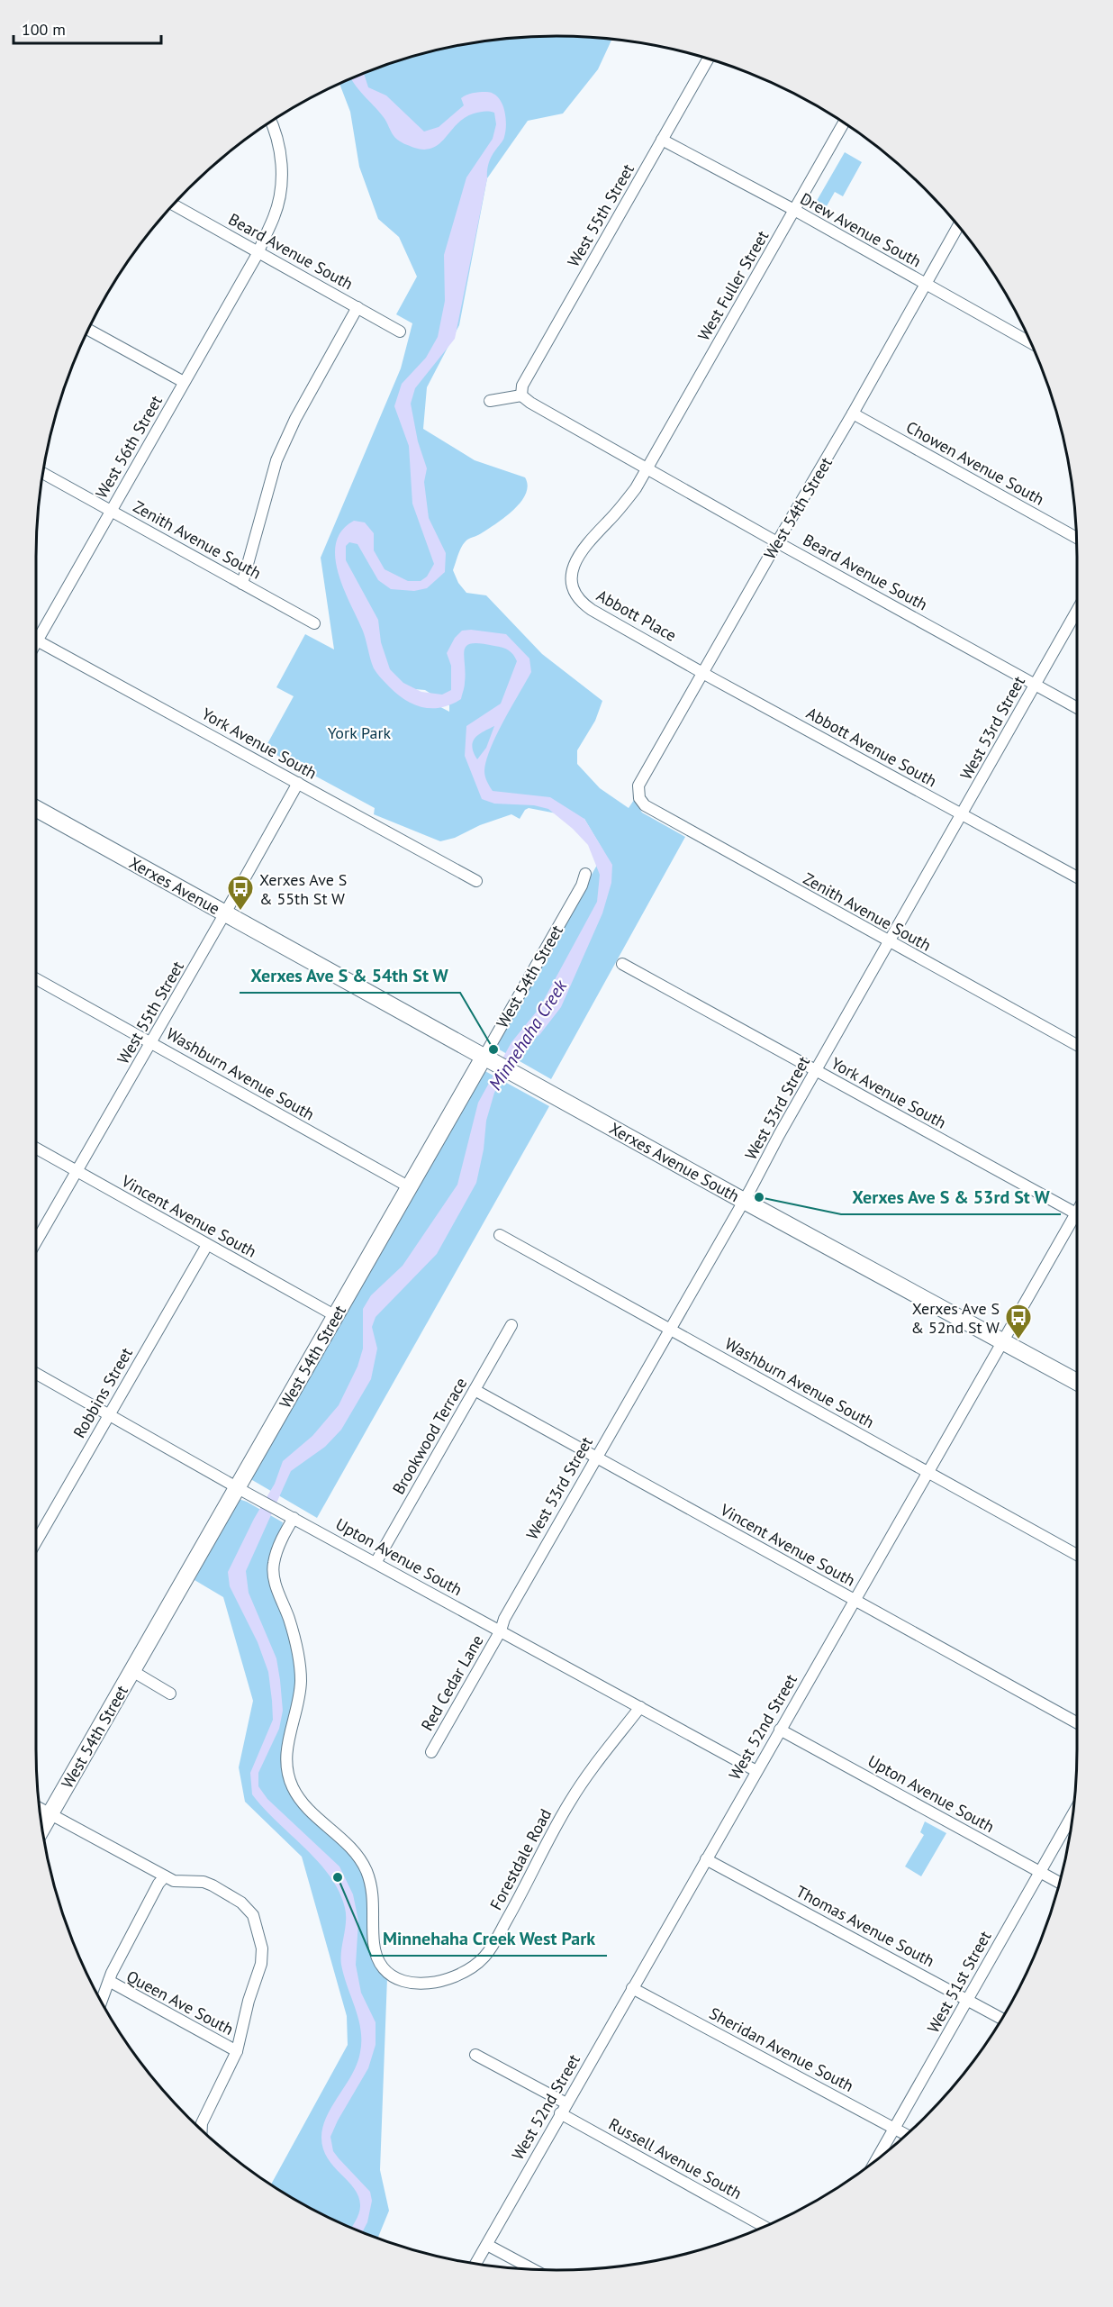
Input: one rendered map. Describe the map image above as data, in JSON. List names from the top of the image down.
{
  "streets": {
    "street": [
      "West 55th Street",
      "Drew Avenue South",
      "Beard Avenue South",
      "West Fuller Street",
      "West 56th Street",
      "Chowen Avenue South",
      "West 54th Street",
      "Zenith Avenue South",
      "Abbott Place",
      "West 53rd Street",
      "York Avenue South",
      "Abbott Avenue South",
      "Xerxes Avenue",
      "Washburn Avenue South",
      "Xerxes Avenue South",
      "Vincent Avenue South",
      "Robbins Street",
      "Brookwood Terrace",
      "Upton Avenue South",
      "Red Cedar Lane",
      "West 52nd Street",
      "Forestdale Road",
      "Thomas Avenue South",
      "West 51st Street",
      "Queen Ave South",
      "Sheridan Avenue South",
      "Russell Avenue South"
    ]
  },
  "crossings": [
    ["West 55th Street", "Drew Avenue South"],
    ["West 55th Street", "Beard Avenue South"],
    ["West 55th Street", "York Avenue South"],
    ["West 55th Street", "Xerxes Avenue"],
    ["West 55th Street", "Washburn Avenue South"],
    ["West 55th Street", "Vincent Avenue South"],
    ["Drew Avenue South", "West Fuller Street"],
    ["Drew Avenue South", "West 54th Street"],
    ["Beard Avenue South", "West Fuller Street"],
    ["Beard Avenue South", "West 56th Street"],
    ["Beard Avenue South", "West 54th Street"],
    ["Beard Avenue South", "Abbott Place"],
    ["Beard Avenue South", "West 53rd Street"],
    ["West Fuller Street", "Abbott Place"],
    ["West 56th Street", "Zenith Avenue South"],
    ["Chowen Avenue South", "West 54th Street"],
    ["West 54th Street", "Zenith Avenue South"],
    ["West 54th Street", "Abbott Place"],
    ["West 54th Street", "Abbott Avenue South"],
    ["West 54th Street", "Xerxes Avenue"],
    ["West 54th Street", "Washburn Avenue South"],
    ["West 54th Street", "Vincent Avenue South"],
    ["West 54th Street", "Upton Avenue South"],
    ["Zenith Avenue South", "West 53rd Street"],
    ["Abbott Place", "Abbott Avenue South"],
    ["West 53rd Street", "York Avenue South"],
    ["West 53rd Street", "Abbott Avenue South"],
    ["West 53rd Street", "Washburn Avenue South"],
    ["West 53rd Street", "Xerxes Avenue South"],
    ["West 53rd Street", "Vincent Avenue South"],
    ["West 53rd Street", "Upton Avenue South"],
    ["West 53rd Street", "Red Cedar Lane"],
    ["Xerxes Avenue", "Xerxes Avenue South"],
    ["Washburn Avenue South", "West 52nd Street"],
    ["Xerxes Avenue South", "West 52nd Street"],
    ["Vincent Avenue South", "Robbins Street"],
    ["Vincent Avenue South", "Brookwood Terrace"],
    ["Vincent Avenue South", "West 52nd Street"],
    ["Robbins Street", "Upton Avenue South"],
    ["Brookwood Terrace", "Upton Avenue South"],
    ["Upton Avenue South", "Red Cedar Lane"],
    ["Upton Avenue South", "West 52nd Street"],
    ["Upton Avenue South", "Forestdale Road"],
    ["Upton Avenue South", "West 51st Street"],
    ["West 52nd Street", "Thomas Avenue South"],
    ["West 52nd Street", "Sheridan Avenue South"],
    ["West 52nd Street", "Russell Avenue South"],
    ["Thomas Avenue South", "West 51st Street"],
    ["West 51st Street", "Sheridan Avenue South"]
  ],
  "water": ["Minnehaha Creek"],
  "parks": ["York Park"],
  "places": {
    "bus stop": ["Xerxes Ave S & 55th St W", "Xerxes Ave S & 52nd St W"],
    "other": ["Xerxes Ave S & 54th St W", "Xerxes Ave S & 53rd St W", "Minnehaha Creek West Park"]
  },
  "scale_bar": "100 m"
}
